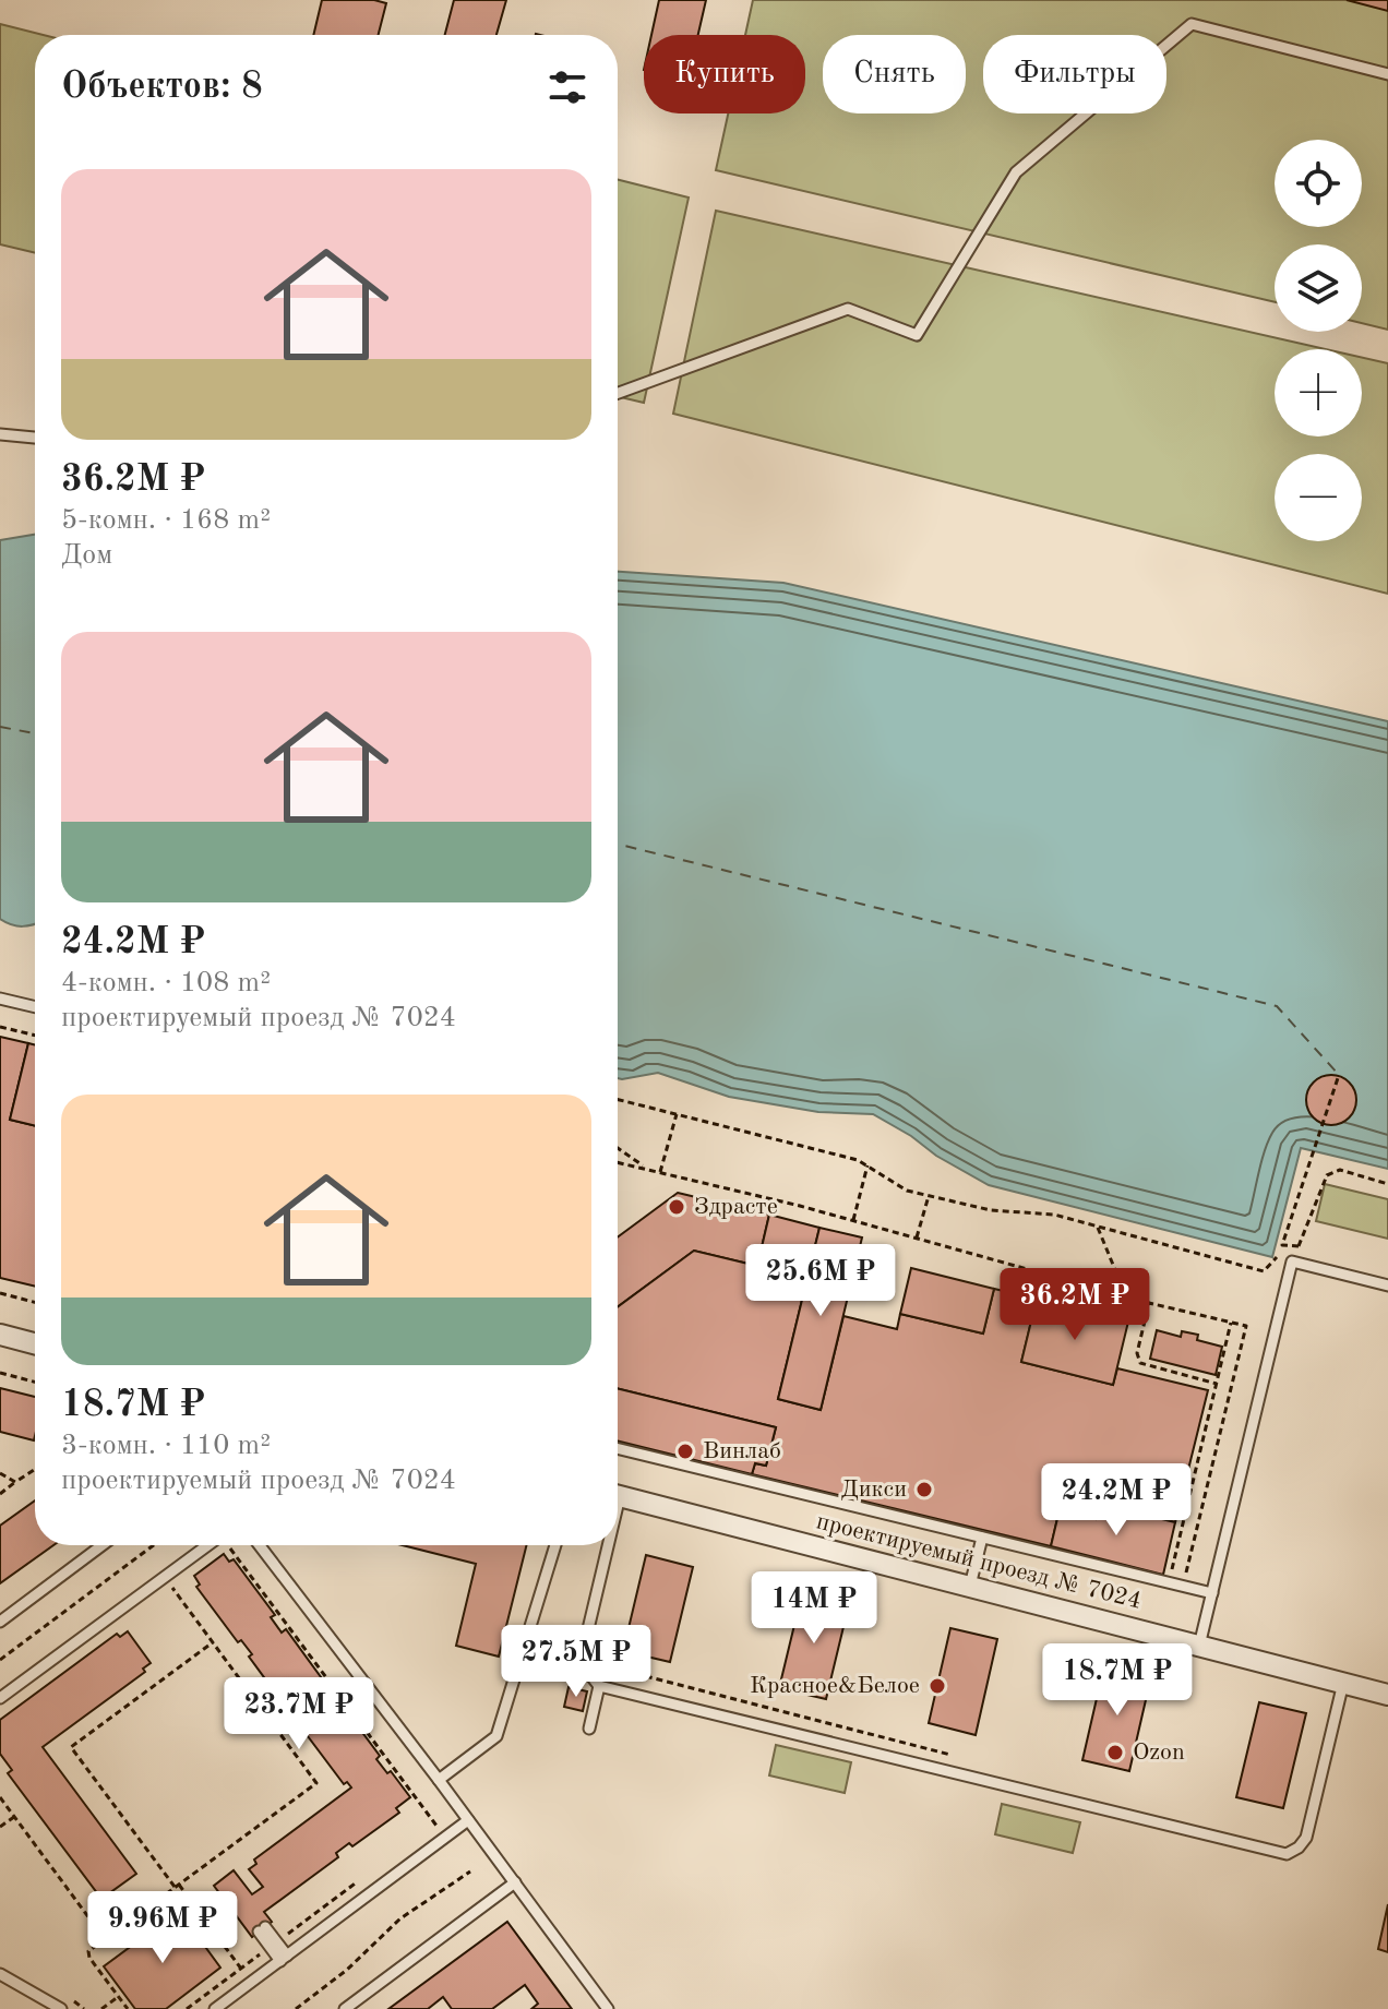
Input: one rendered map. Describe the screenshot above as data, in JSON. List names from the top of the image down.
{
  "streets": {
    "street": ["проектируемый проезд № 7024"]
  },
  "places": [
    "Здрасте",
    "Винлаб",
    "Дикси",
    "Красное&Белое",
    "Ozon"
  ],
  "page": {
    "chip": ["Купить", "Снять", "Фильтры"],
    "heading": "Объектов: 8",
    "map_buttons": ["+", "−"],
    "list": [
      {
        "name": "36.2M ₽",
        "note": "5-комн. · 168 m² · Дом"
      },
      {
        "name": "24.2M ₽",
        "note": "4-комн. · 108 m² · проектируемый проезд № 7024"
      },
      {
        "name": "18.7M ₽",
        "note": "3-комн. · 110 m² · проектируемый проезд № 7024"
      }
    ],
    "price": [
      "25.6M ₽",
      "36.2M ₽",
      "24.2M ₽",
      "14M ₽",
      "27.5M ₽",
      "18.7M ₽",
      "23.7M ₽",
      "9.96M ₽"
    ]
  }
}
